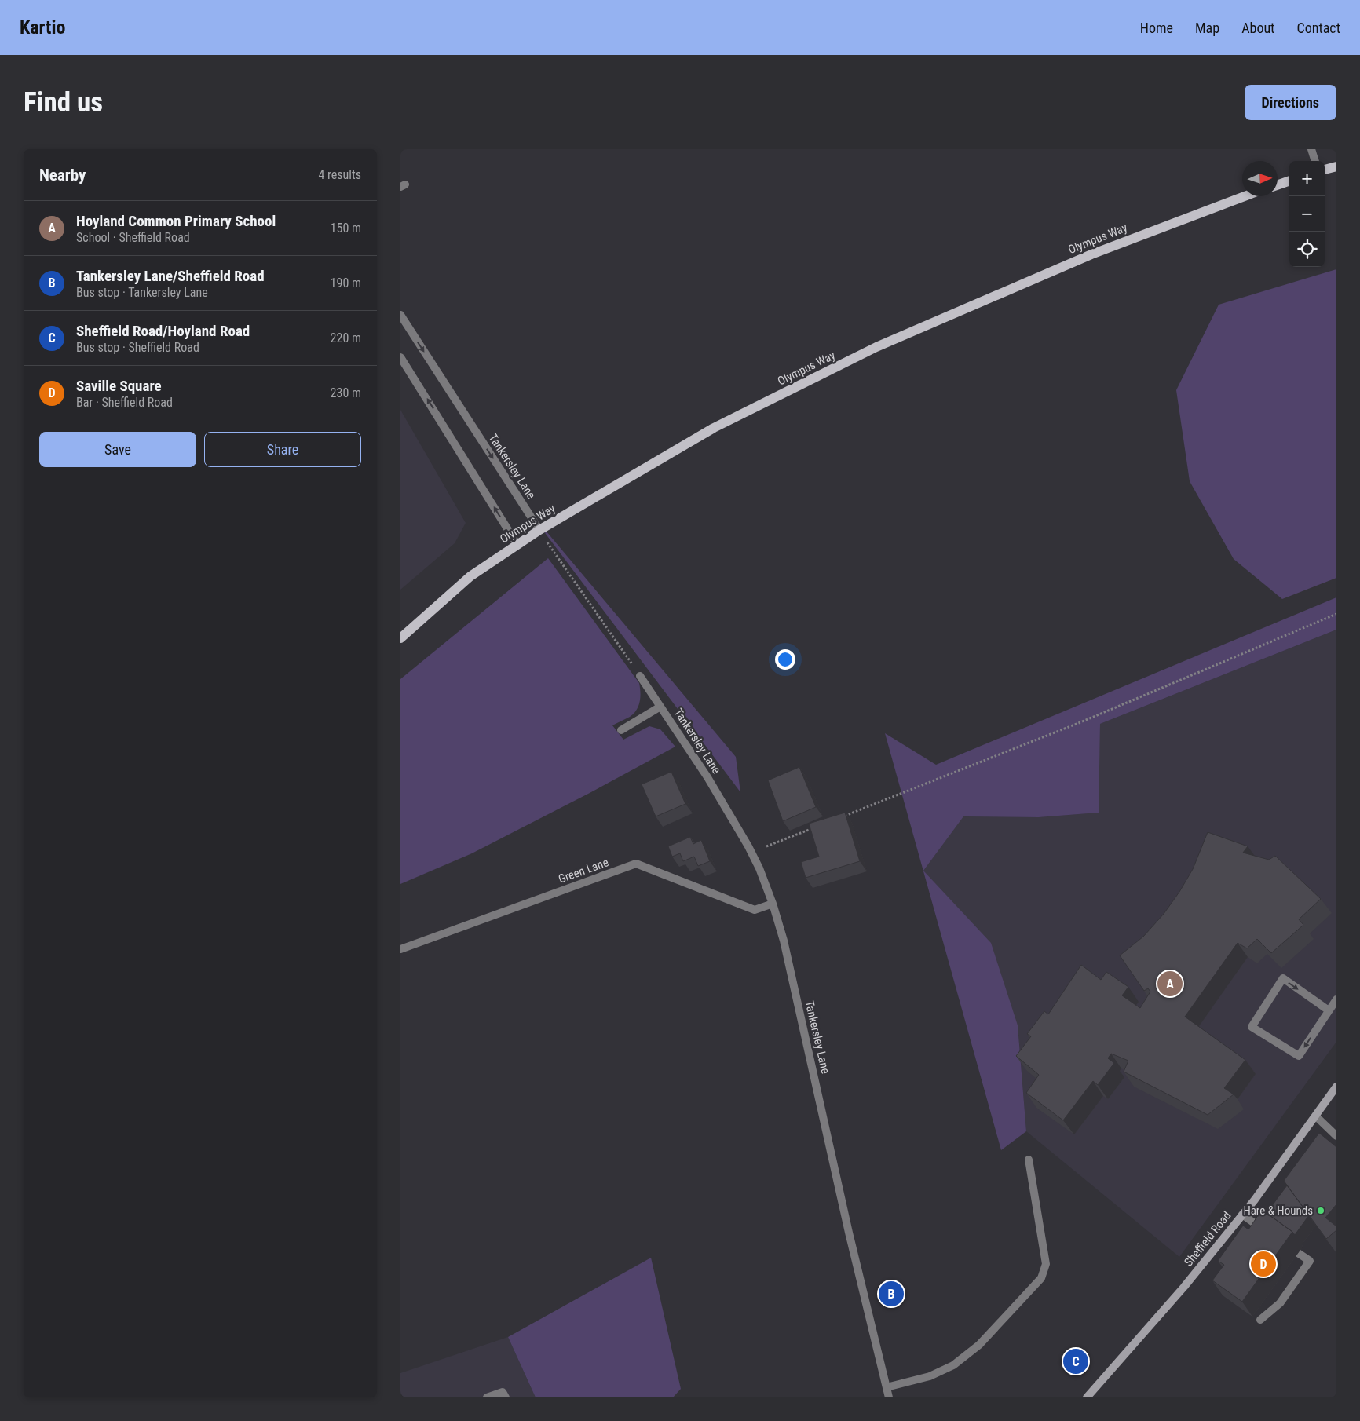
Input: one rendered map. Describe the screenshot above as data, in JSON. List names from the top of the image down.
{
  "streets": {
    "main road": ["Olympus Way", "Sheffield Road"],
    "street": ["Tankersley Lane", "Green Lane"]
  },
  "crossings": [
    ["Olympus Way", "Tankersley Lane"],
    ["Tankersley Lane", "Green Lane"]
  ],
  "places": ["Hare & Hounds"],
  "north": "right",
  "page": {
    "header": "Kartio",
    "nav": [
      "Home",
      "Map",
      "About",
      "Contact"
    ],
    "buttons": [
      "Directions",
      ["Save", "Share"]
    ],
    "title": "Find us",
    "heading": ["Nearby", "4 results"],
    "map_buttons": ["+", "−"],
    "list": [
      {
        "mark": "A",
        "name": "Hoyland Common Primary School",
        "note": "School · Sheffield Road",
        "value": "150 m"
      },
      {
        "mark": "B",
        "name": "Tankersley Lane/Sheffield Road",
        "note": "Bus stop · Tankersley Lane",
        "value": "190 m"
      },
      {
        "mark": "C",
        "name": "Sheffield Road/Hoyland Road",
        "note": "Bus stop · Sheffield Road",
        "value": "220 m"
      },
      {
        "mark": "D",
        "name": "Saville Square",
        "note": "Bar · Sheffield Road",
        "value": "230 m"
      }
    ],
    "pins": [
      "A",
      "D",
      "B",
      "C"
    ]
  }
}
